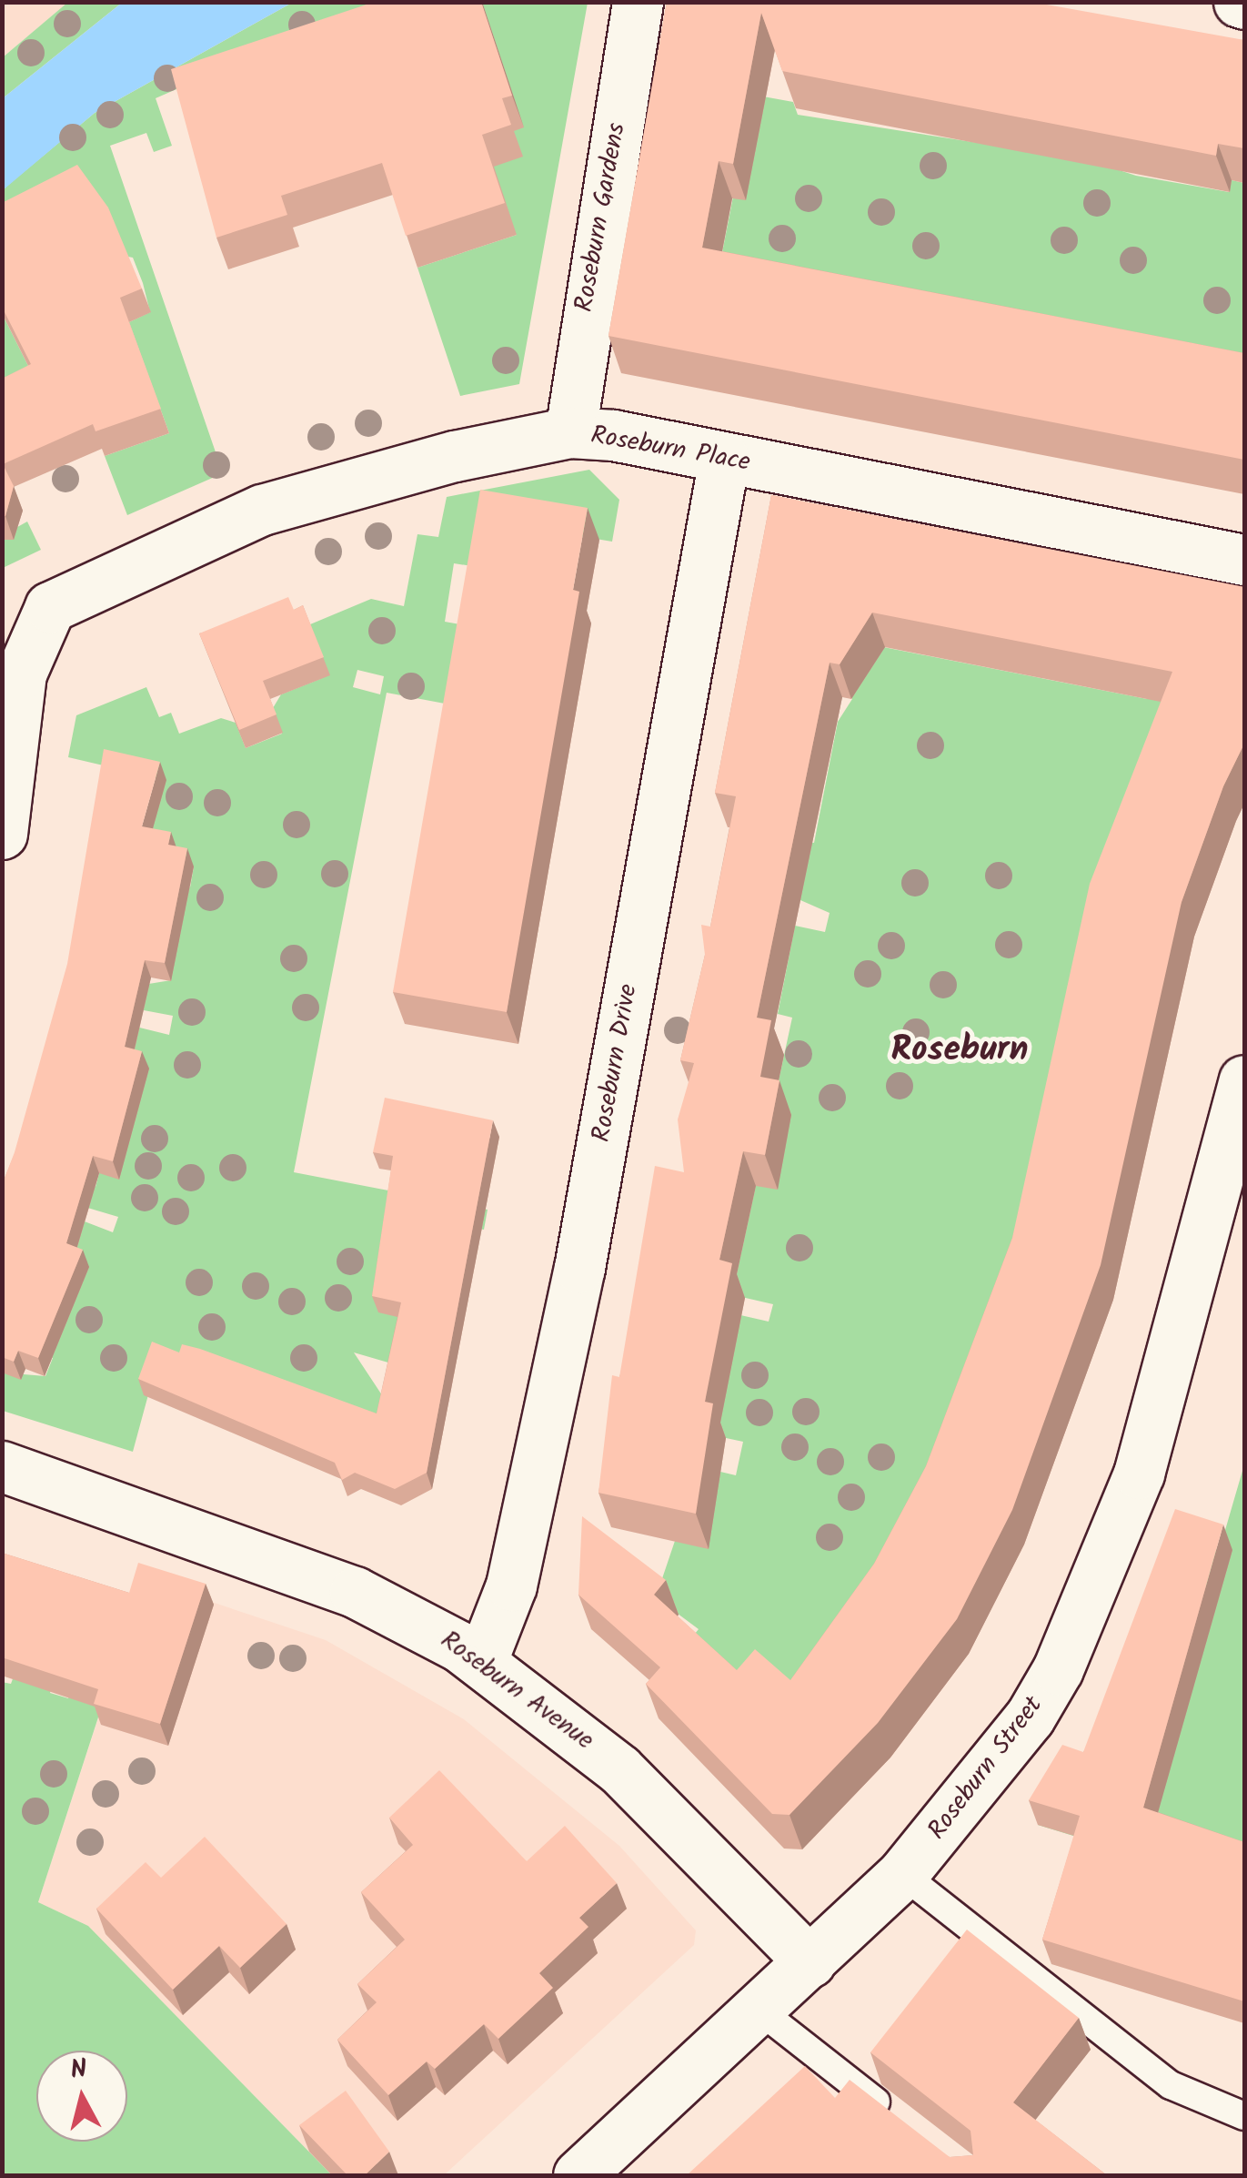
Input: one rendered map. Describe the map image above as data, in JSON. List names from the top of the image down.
{
  "streets": {
    "street": [
      "Roseburn Gardens",
      "Roseburn Place",
      "Roseburn Drive",
      "Roseburn Avenue",
      "Roseburn Street"
    ]
  },
  "crossings": [
    ["Roseburn Gardens", "Roseburn Place"],
    ["Roseburn Place", "Roseburn Drive"],
    ["Roseburn Drive", "Roseburn Avenue"],
    ["Roseburn Avenue", "Roseburn Street"]
  ],
  "districts": ["Roseburn"],
  "north": "top"
}
